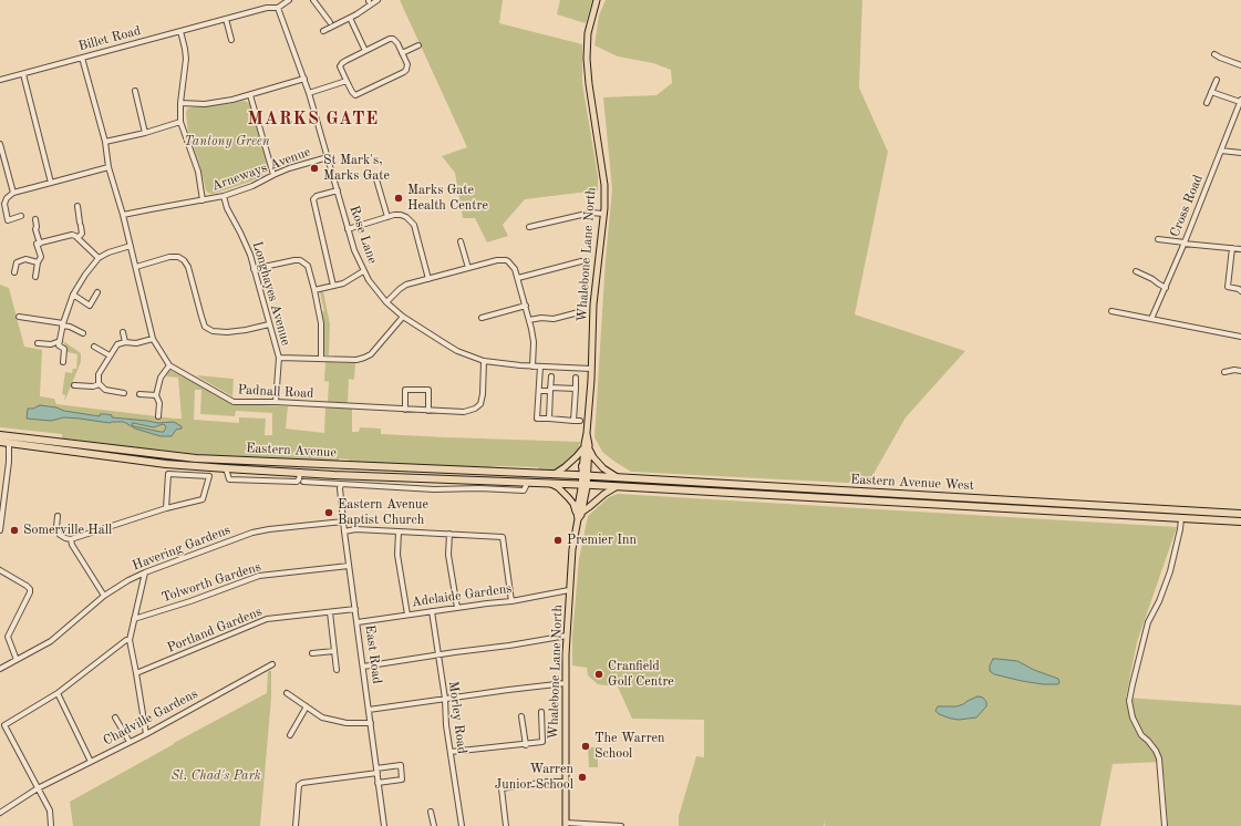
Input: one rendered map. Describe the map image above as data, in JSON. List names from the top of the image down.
{
  "streets": {
    "highway": ["Eastern Avenue", "Eastern Avenue West"],
    "main road": ["Whalebone Lane North"],
    "street": [
      "Billet Road",
      "Arneways Avenue",
      "Cross Road",
      "Rose Lane",
      "Longhayes Avenue",
      "Padnall Road",
      "Havering Gardens",
      "Tolworth Gardens",
      "Adelaide Gardens",
      "Portland Gardens",
      "East Road",
      "Chadville Gardens",
      "Morley Road"
    ]
  },
  "crossings": [
    ["Billet Road", "Rose Lane"],
    ["Billet Road", "Padnall Road"],
    ["Arneways Avenue", "Rose Lane"],
    ["Arneways Avenue", "Longhayes Avenue"],
    ["Arneways Avenue", "Padnall Road"],
    ["Rose Lane", "Whalebone Lane North"],
    ["Rose Lane", "Padnall Road"],
    ["Whalebone Lane North", "Eastern Avenue"],
    ["Whalebone Lane North", "Eastern Avenue West"],
    ["Whalebone Lane North", "Adelaide Gardens"],
    ["Longhayes Avenue", "Padnall Road"],
    ["Eastern Avenue", "Eastern Avenue West"],
    ["Havering Gardens", "East Road"],
    ["Tolworth Gardens", "East Road"],
    ["Adelaide Gardens", "East Road"],
    ["Adelaide Gardens", "Morley Road"],
    ["Portland Gardens", "East Road"]
  ],
  "districts": ["MARKS GATE"],
  "parks": ["Tantony Green", "St. Chad's Park"],
  "places": [
    "St Mark's, Marks Gate",
    "Marks Gate Health Centre",
    "Eastern Avenue Baptist Church",
    "Somerville Hall",
    "Premier Inn",
    "Cranfield Golf Centre",
    "The Warren School",
    "Warren Junior School"
  ]
}
